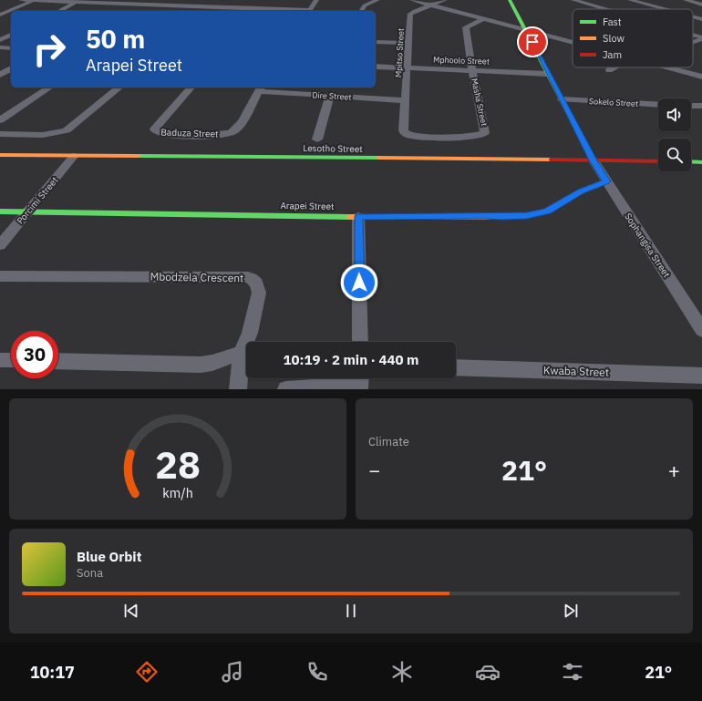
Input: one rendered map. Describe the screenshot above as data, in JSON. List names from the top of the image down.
{
  "streets": {
    "street": [
      "Mpitso Street",
      "Mphoolo Street",
      "Dire Street",
      "Masha Street",
      "Sokelo Street",
      "Baduza Street",
      "Lesotho Street",
      "Porcimi Street",
      "Arapei Street",
      "Sophangisa Street",
      "Mbodzela Crescent",
      "Kwaba Street"
    ]
  },
  "crossings": [
    ["Mpitso Street", "Mphoolo Street"],
    ["Mpitso Street", "Dire Street"],
    ["Mpitso Street", "Masha Street"],
    ["Mphoolo Street", "Masha Street"],
    ["Dire Street", "Baduza Street"],
    ["Lesotho Street", "Porcimi Street"],
    ["Lesotho Street", "Sophangisa Street"],
    ["Porcimi Street", "Arapei Street"],
    ["Arapei Street", "Sophangisa Street"]
  ],
  "legend": ["Fast", "Slow", "Jam"],
  "page": {
    "turn": ["50 m", "Arapei Street"],
    "limit": "30",
    "trip": "10:19 · 2 min · 440 m",
    "tile": "Climate",
    "heat": ["−", "21°", "+"],
    "song": ["Blue Orbit", "Sona"],
    "tabs": ["10:17", "21°"],
    "gauge": ["28", "km/h"]
  }
}
